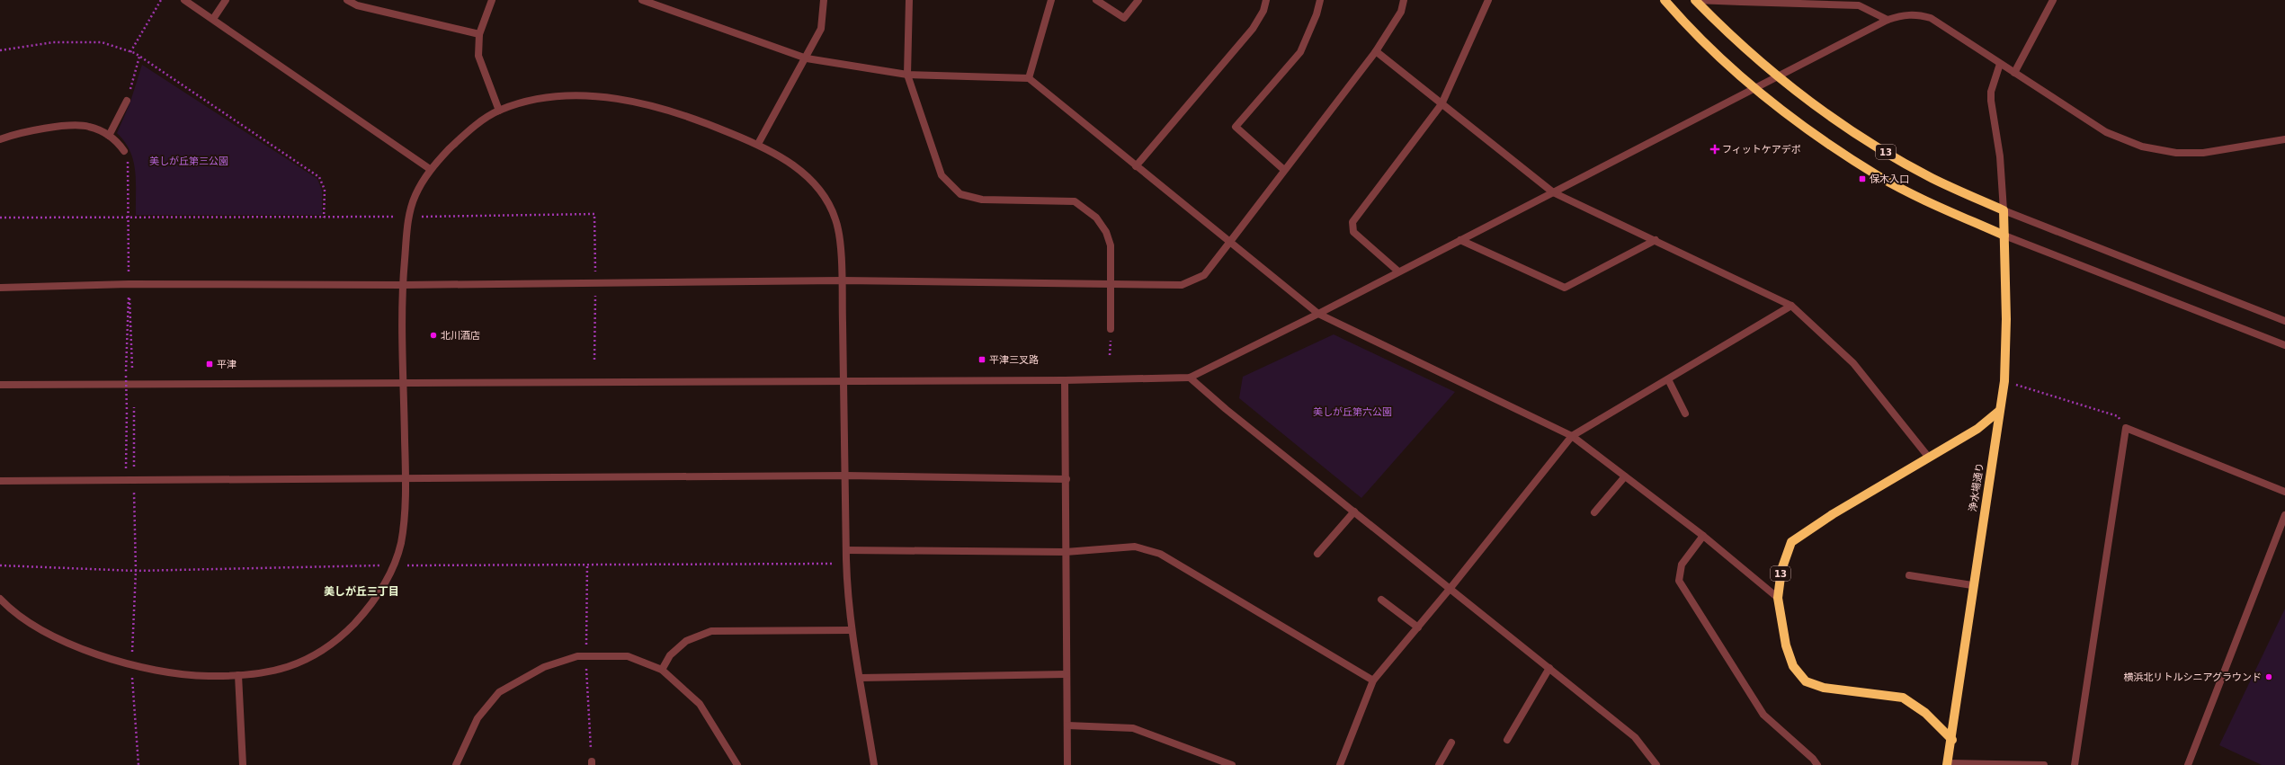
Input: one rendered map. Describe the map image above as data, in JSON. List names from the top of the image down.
{
  "streets": {
    "main road": ["13", "浄水場通り"]
  },
  "crossings": [
    ["13", "浄水場通り"]
  ],
  "districts": ["美しが丘三丁目"],
  "parks": ["美しが丘第三公園", "美しが丘第六公園"],
  "places": {
    "health": ["フィットケアデポ"],
    "transit": ["保木入口", "平津三叉路", "平津"],
    "other": ["北川酒店", "横浜北リトルシニアグラウンド"]
  }
}
